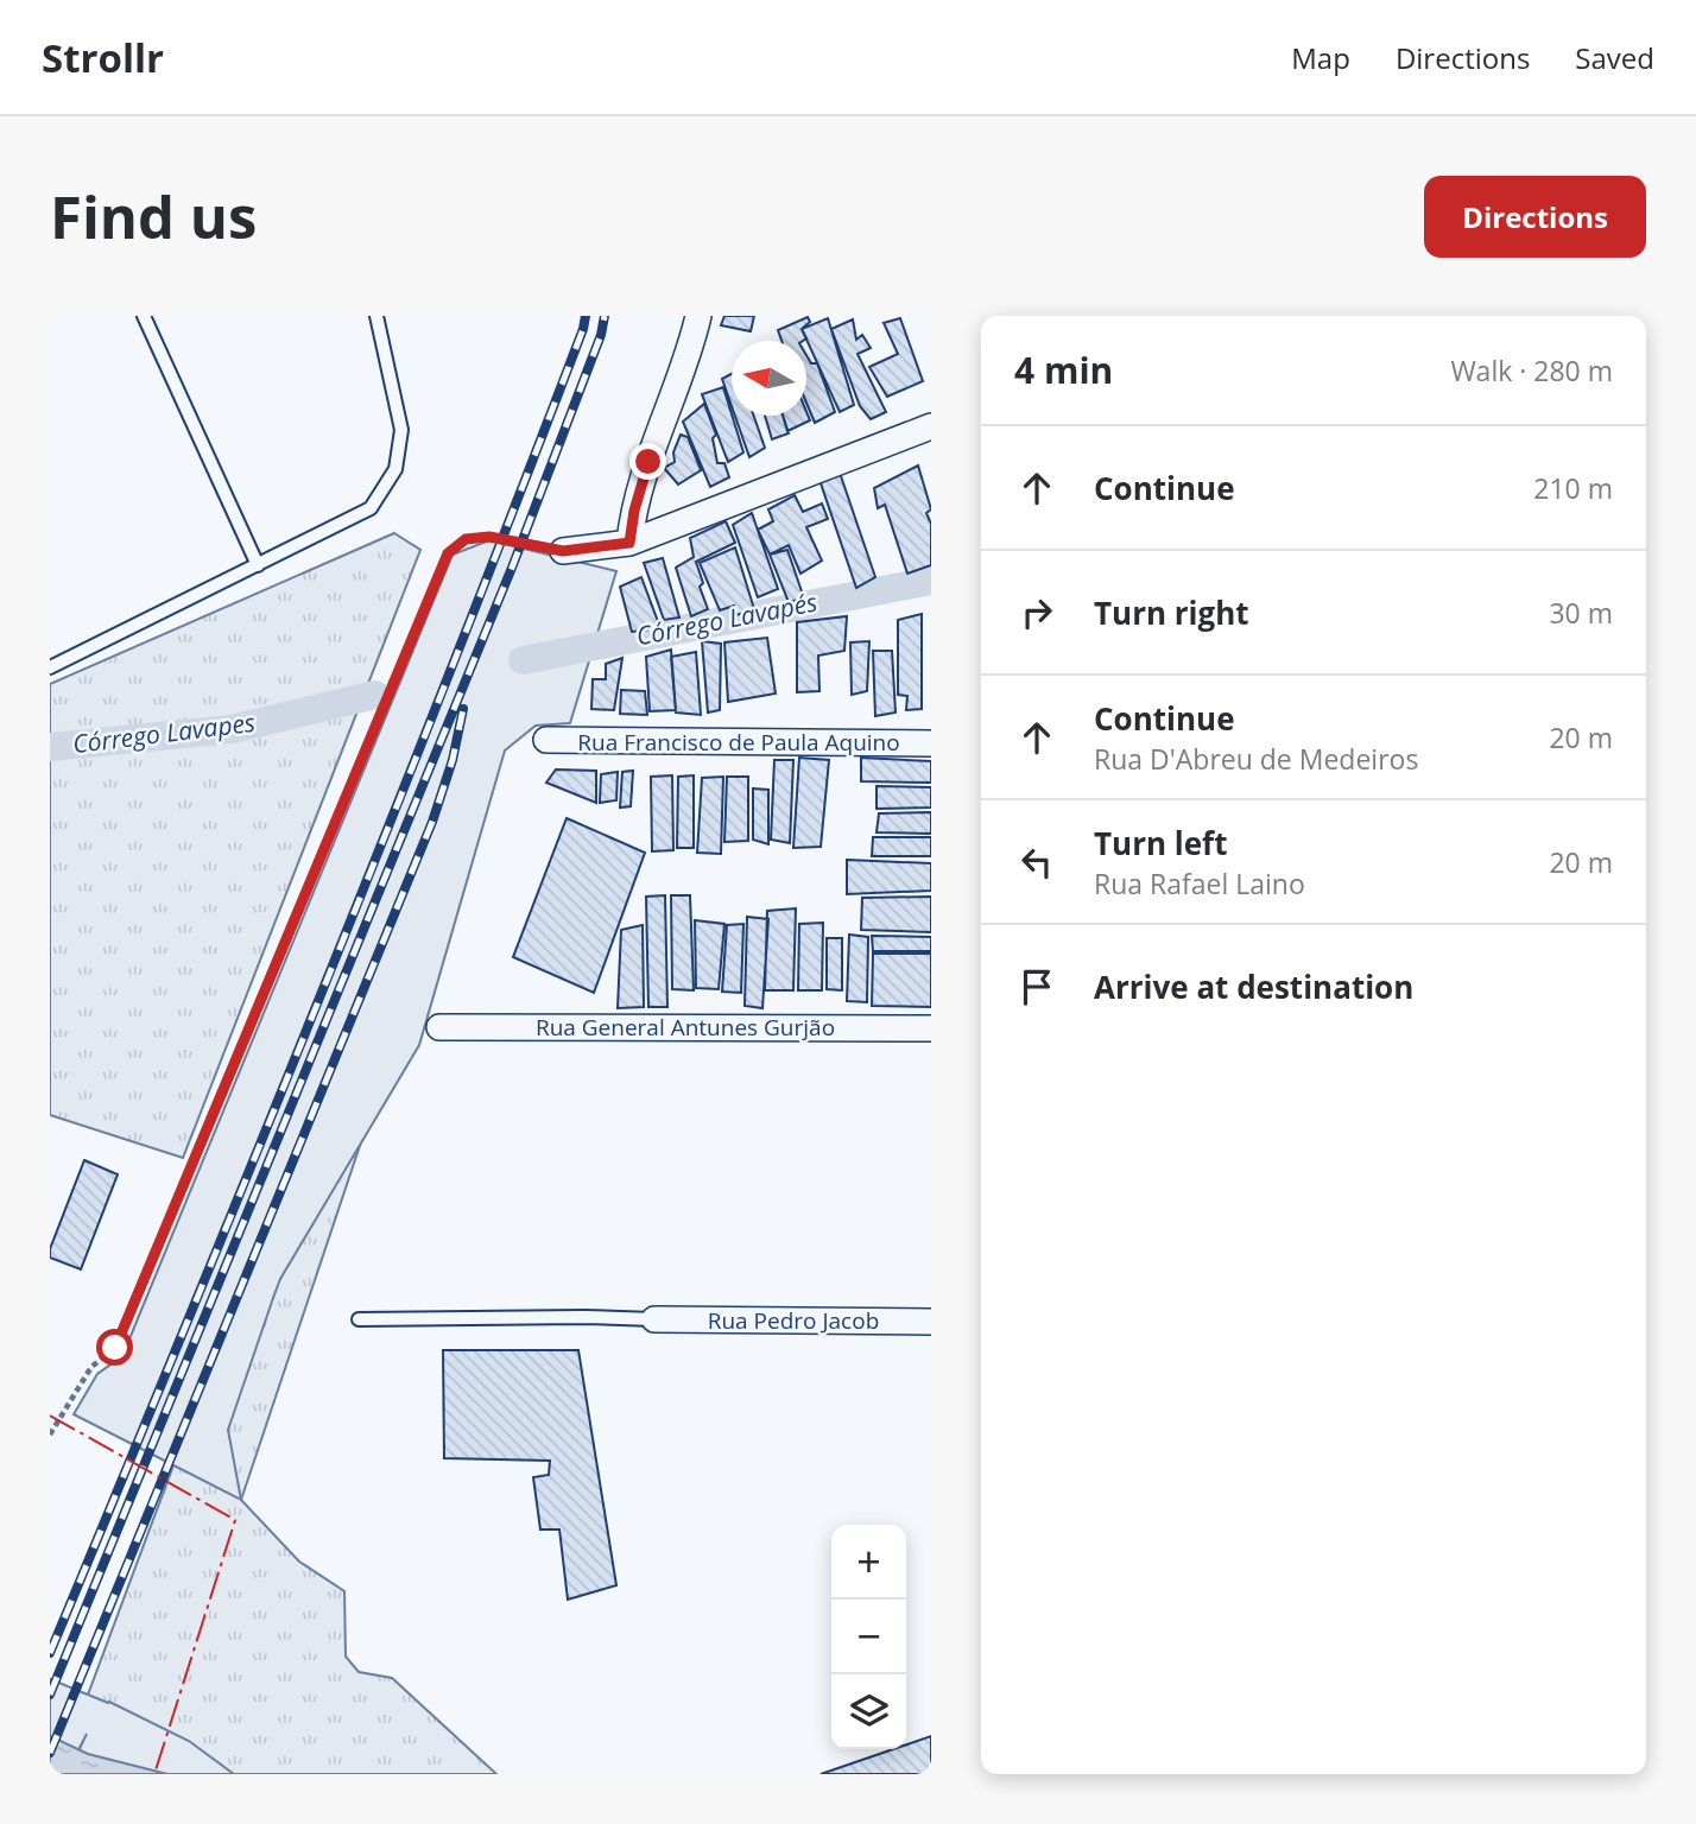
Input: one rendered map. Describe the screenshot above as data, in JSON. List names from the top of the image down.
{
  "streets": {
    "street": ["Rua Francisco de Paula Aquino", "Rua General Antunes Gurjão", "Rua Pedro Jacob"]
  },
  "water": ["Córrego Lavapés", "Córrego Lavapes"],
  "north": "left",
  "page": {
    "header": "Strollr",
    "nav": ["Map", "Directions", "Saved"],
    "buttons": "Directions",
    "title": "Find us",
    "heading": ["4 min", "Walk · 280 m"],
    "list": [
      ["Continue", "210 m"],
      ["Turn right", "30 m"],
      ["Continue", "Rua D'Abreu de Medeiros", "20 m"],
      ["Turn left", "Rua Rafael Laino", "20 m"],
      "Arrive at destination"
    ],
    "map_buttons": ["+", "−"]
  }
}
